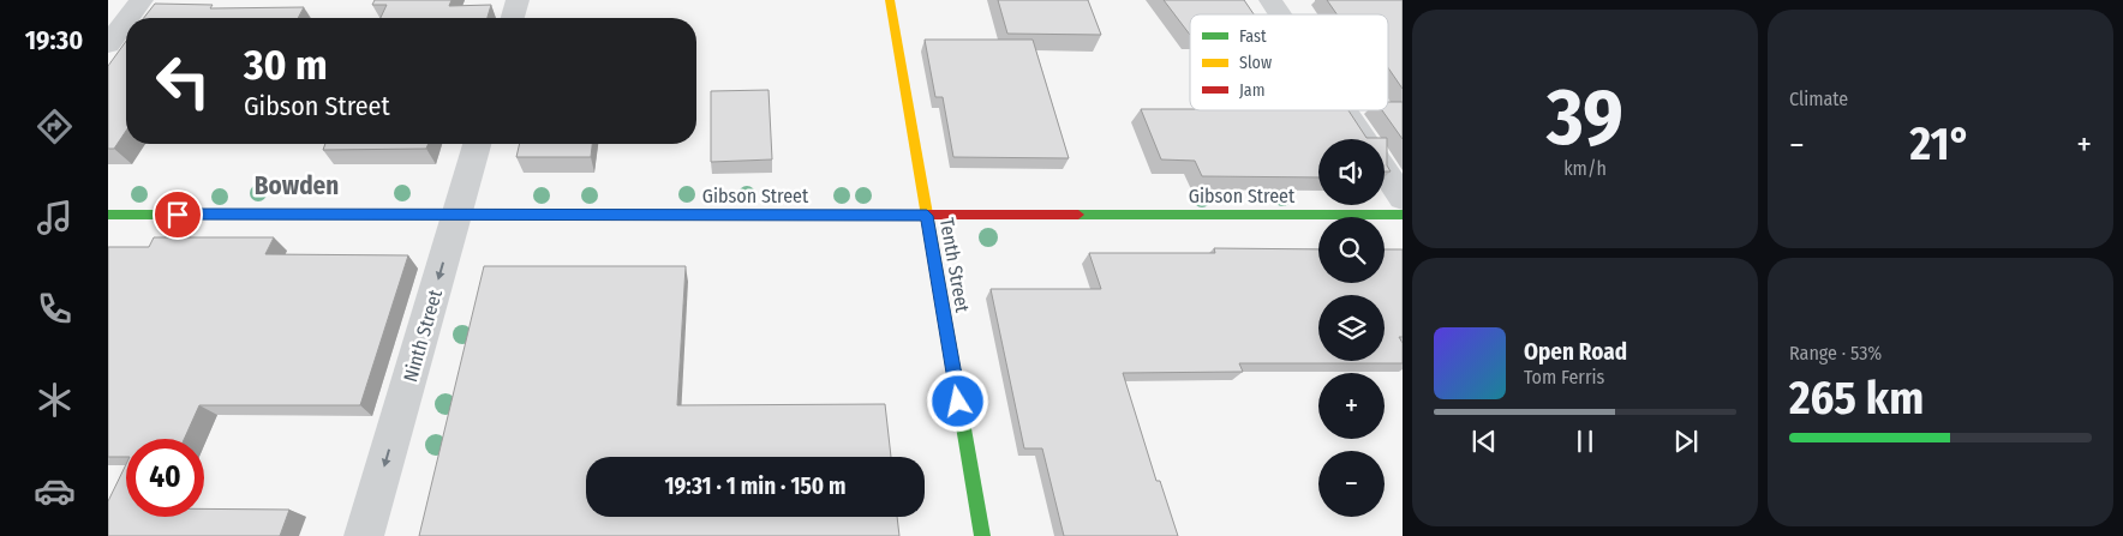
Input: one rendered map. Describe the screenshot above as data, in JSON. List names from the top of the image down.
{
  "streets": {
    "street": ["Gibson Street", "Tenth Street", "Ninth Street"]
  },
  "crossings": [
    ["Gibson Street", "Tenth Street"],
    ["Gibson Street", "Ninth Street"]
  ],
  "one_way": ["Ninth Street"],
  "districts": ["Bowden"],
  "legend": ["Fast", "Slow", "Jam"],
  "page": {
    "tabs": "19:30",
    "tile": [
      ["39", "km/h"],
      "Climate",
      ["Range · 53%", "265 km"]
    ],
    "turn": ["30 m", "Gibson Street"],
    "heat": ["−", "21°", "+"],
    "map_buttons": ["+", "−"],
    "song": ["Open Road", "Tom Ferris"],
    "limit": "40",
    "trip": "19:31 · 1 min · 150 m"
  }
}
